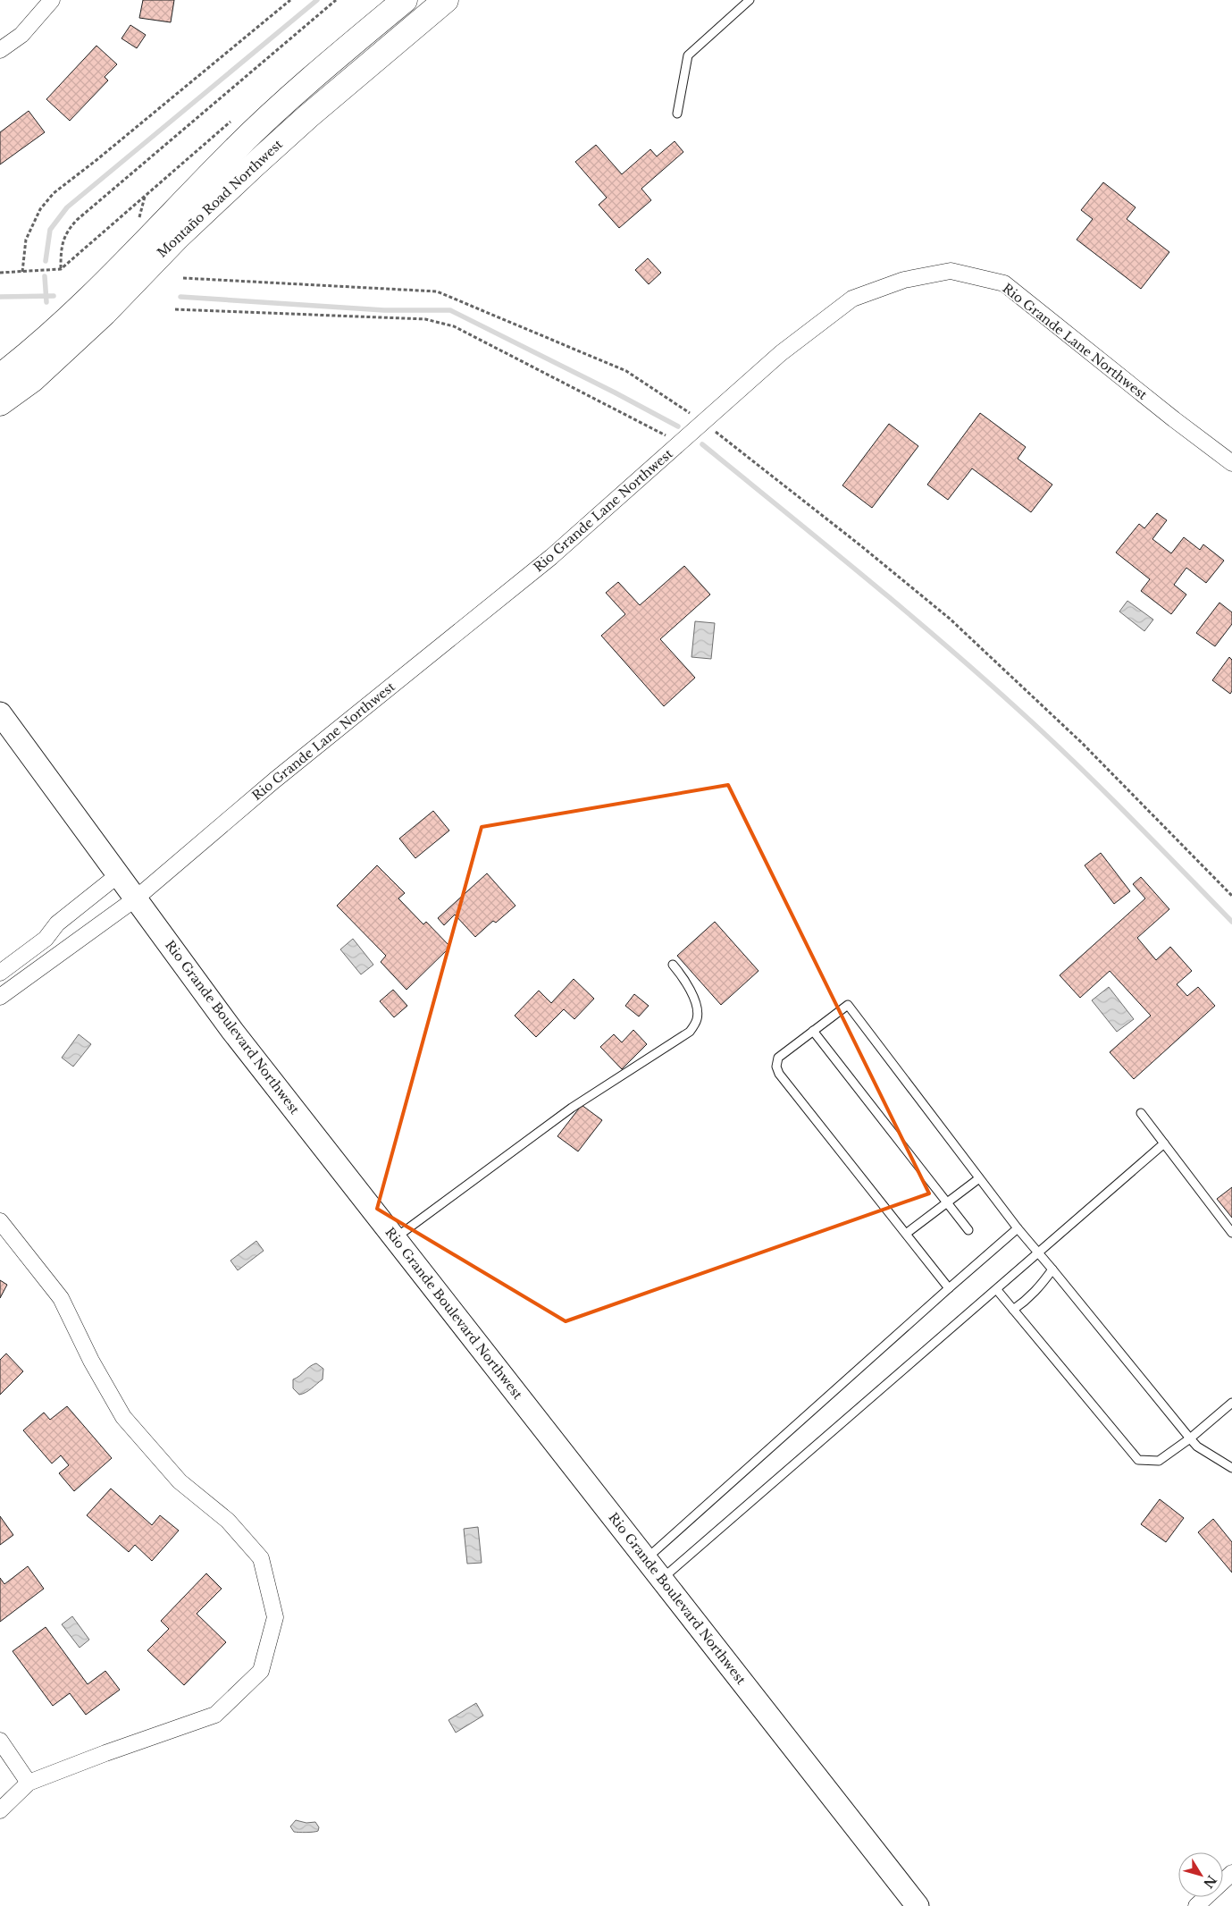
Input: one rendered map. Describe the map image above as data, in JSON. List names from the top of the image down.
{
  "streets": {
    "main road": ["Montaño Road Northwest"],
    "street": ["Rio Grande Lane Northwest", "Rio Grande Boulevard Northwest"]
  },
  "crossings": [
    ["Rio Grande Lane Northwest", "Rio Grande Boulevard Northwest"]
  ],
  "north": "bottom right"
}
